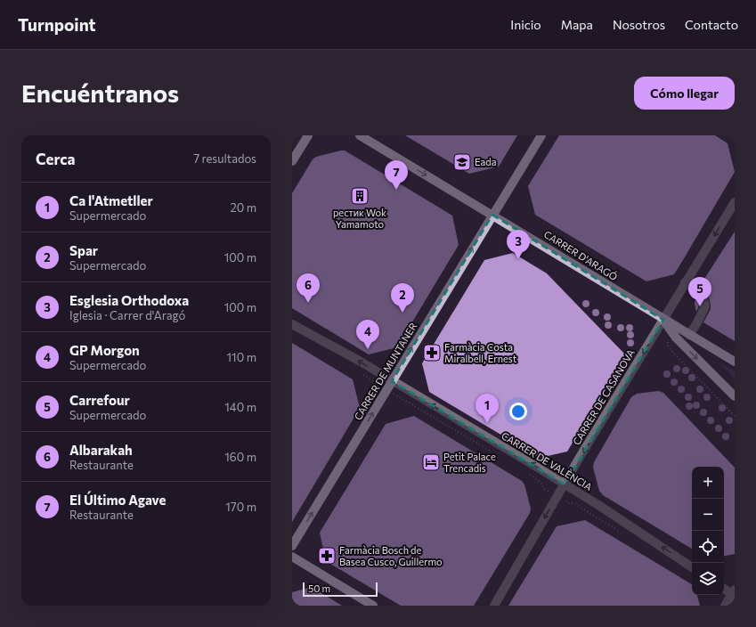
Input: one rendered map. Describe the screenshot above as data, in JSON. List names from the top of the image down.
{
  "streets": {
    "main road": ["CARRER D'ARAGÓ", "CARRER DE MUNTANER"],
    "street": ["CARRER DE CASANOVA", "CARRER DE VALÈNCIA"]
  },
  "crossings": [
    ["CARRER D'ARAGÓ", "CARRER DE MUNTANER"],
    ["CARRER D'ARAGÓ", "CARRER DE CASANOVA"],
    ["CARRER DE MUNTANER", "CARRER DE VALÈNCIA"],
    ["CARRER DE CASANOVA", "CARRER DE VALÈNCIA"]
  ],
  "one_way": [
    "CARRER D'ARAGÓ",
    "CARRER DE MUNTANER",
    "CARRER DE CASANOVA",
    "CARRER DE VALÈNCIA"
  ],
  "places": {
    "school or university": ["Eada"],
    "building": ["рестик Wok Yamamoto"],
    "pharmacy": ["Farmàcia Costa Miralbell, Ernest", "Farmàcia Bosch de Basea Cusco, Guillermo"],
    "hotel": ["Petit Palace Trencadis"]
  },
  "scale_bar": "50 m",
  "page": {
    "header": "Turnpoint",
    "nav": [
      "Inicio",
      "Mapa",
      "Nosotros",
      "Contacto"
    ],
    "buttons": "Cómo llegar",
    "title": "Encuéntranos",
    "heading": ["Cerca", "7 resultados"],
    "pins": [
      "7",
      "3",
      "6",
      "5",
      "2",
      "4",
      "1"
    ],
    "list": [
      {
        "mark": "1",
        "name": "Ca l'Atmetller",
        "note": "Supermercado",
        "value": "20 m"
      },
      {
        "mark": "2",
        "name": "Spar",
        "note": "Supermercado",
        "value": "100 m"
      },
      {
        "mark": "3",
        "name": "Esglesia Orthodoxa",
        "note": "Iglesia · Carrer d'Aragó",
        "value": "100 m"
      },
      {
        "mark": "4",
        "name": "GP Morgon",
        "note": "Supermercado",
        "value": "110 m"
      },
      {
        "mark": "5",
        "name": "Carrefour",
        "note": "Supermercado",
        "value": "140 m"
      },
      {
        "mark": "6",
        "name": "Albarakah",
        "note": "Restaurante",
        "value": "160 m"
      },
      {
        "mark": "7",
        "name": "El Último Agave",
        "note": "Restaurante",
        "value": "170 m"
      }
    ],
    "map_buttons": ["+", "−"],
    "scale": "50 m"
  }
}
